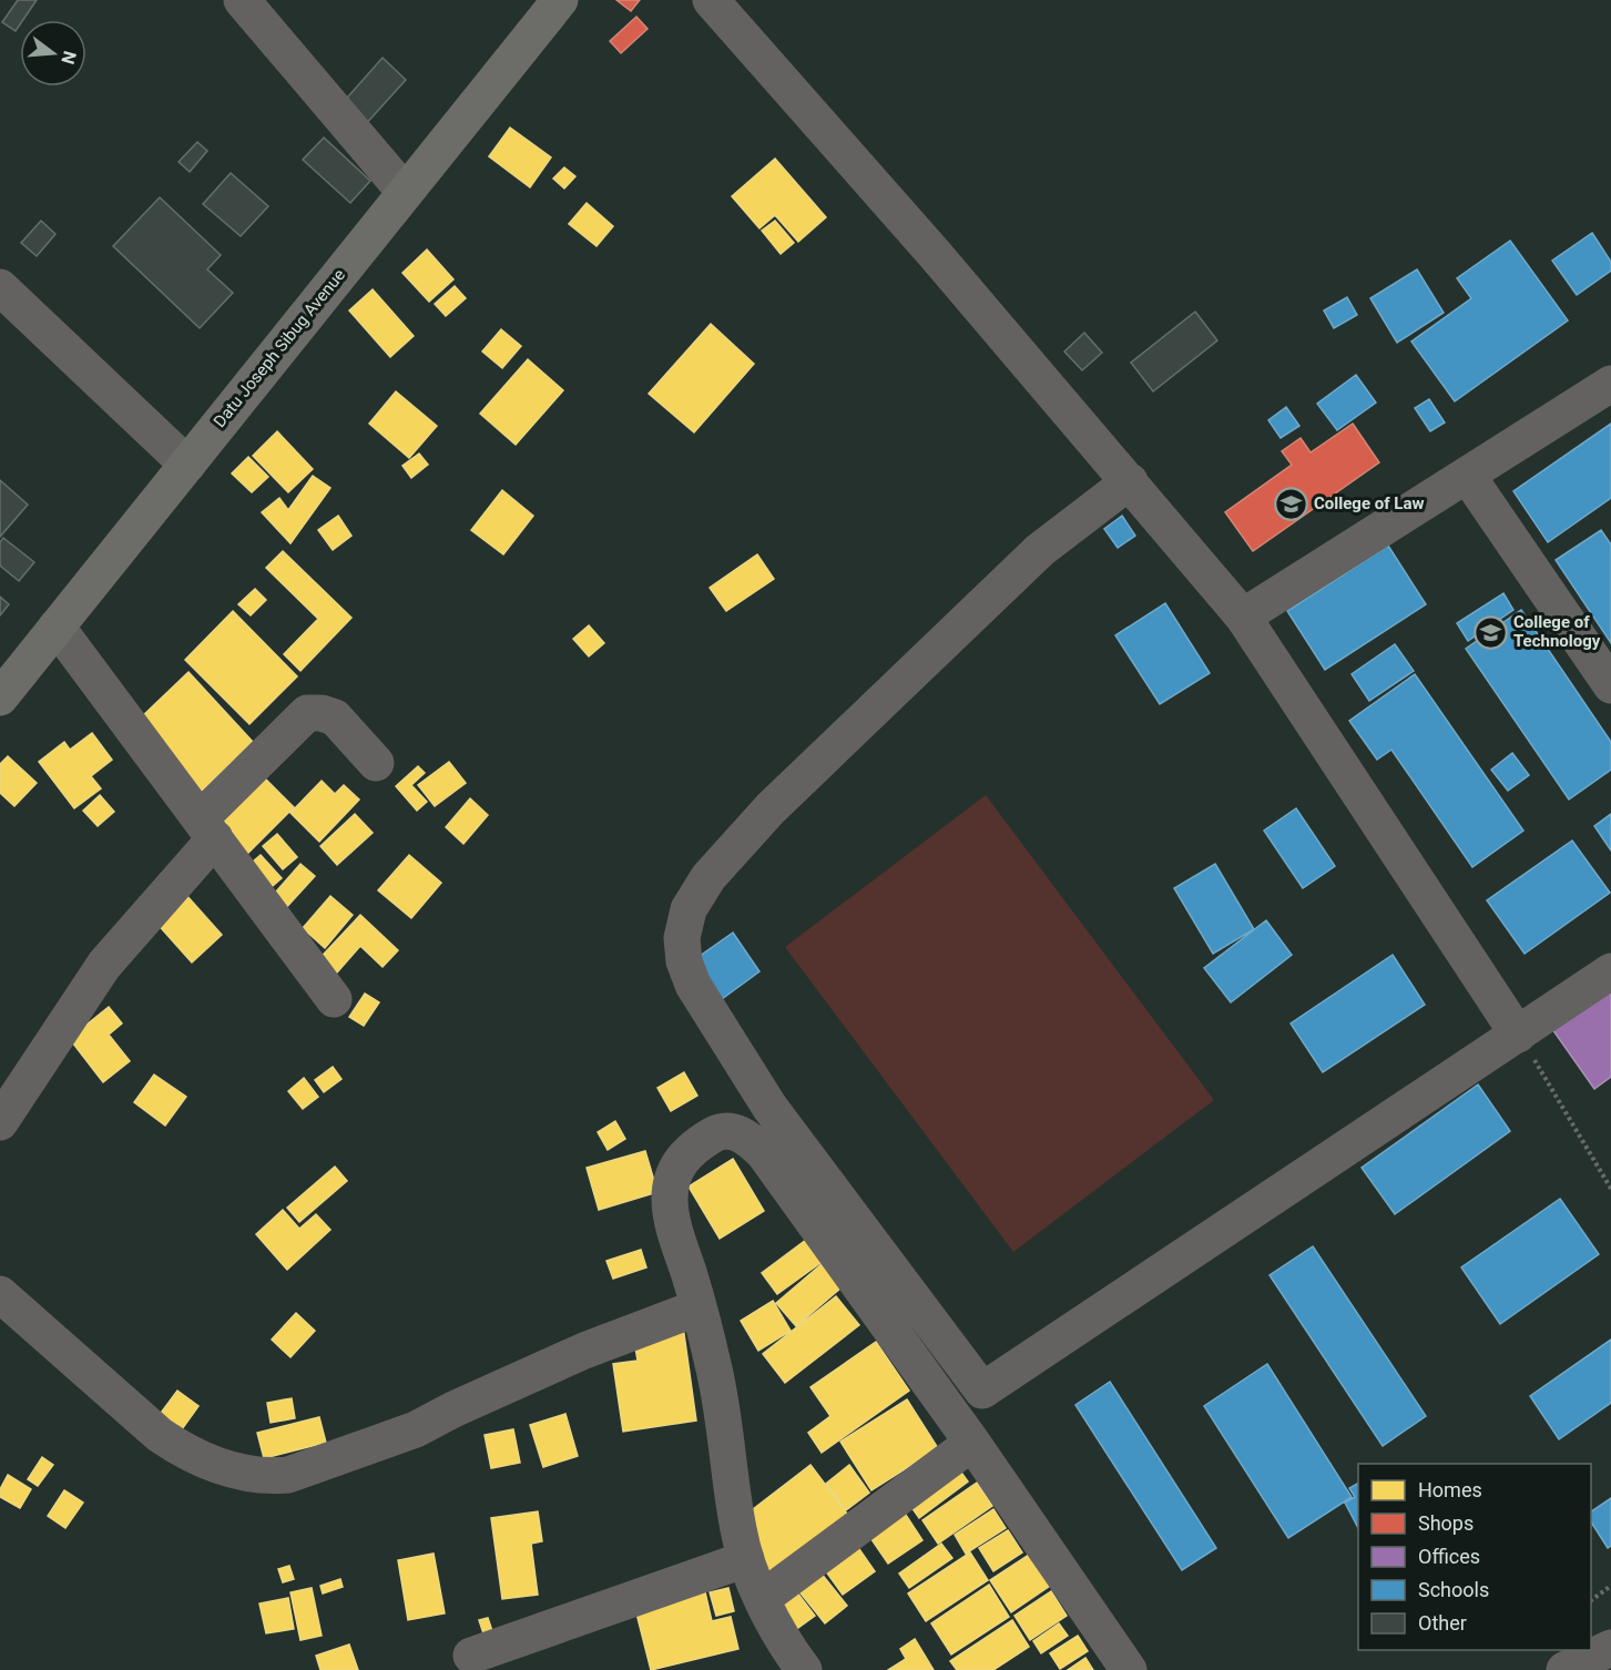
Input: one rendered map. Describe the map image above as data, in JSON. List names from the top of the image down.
{
  "streets": {
    "main road": ["Datu Joseph Sibug Avenue"]
  },
  "places": {
    "school or university": ["College of Law", "College of Technology"]
  },
  "legend": [
    "Homes",
    "Shops",
    "Offices",
    "Schools",
    "Other"
  ],
  "north": "right"
}
